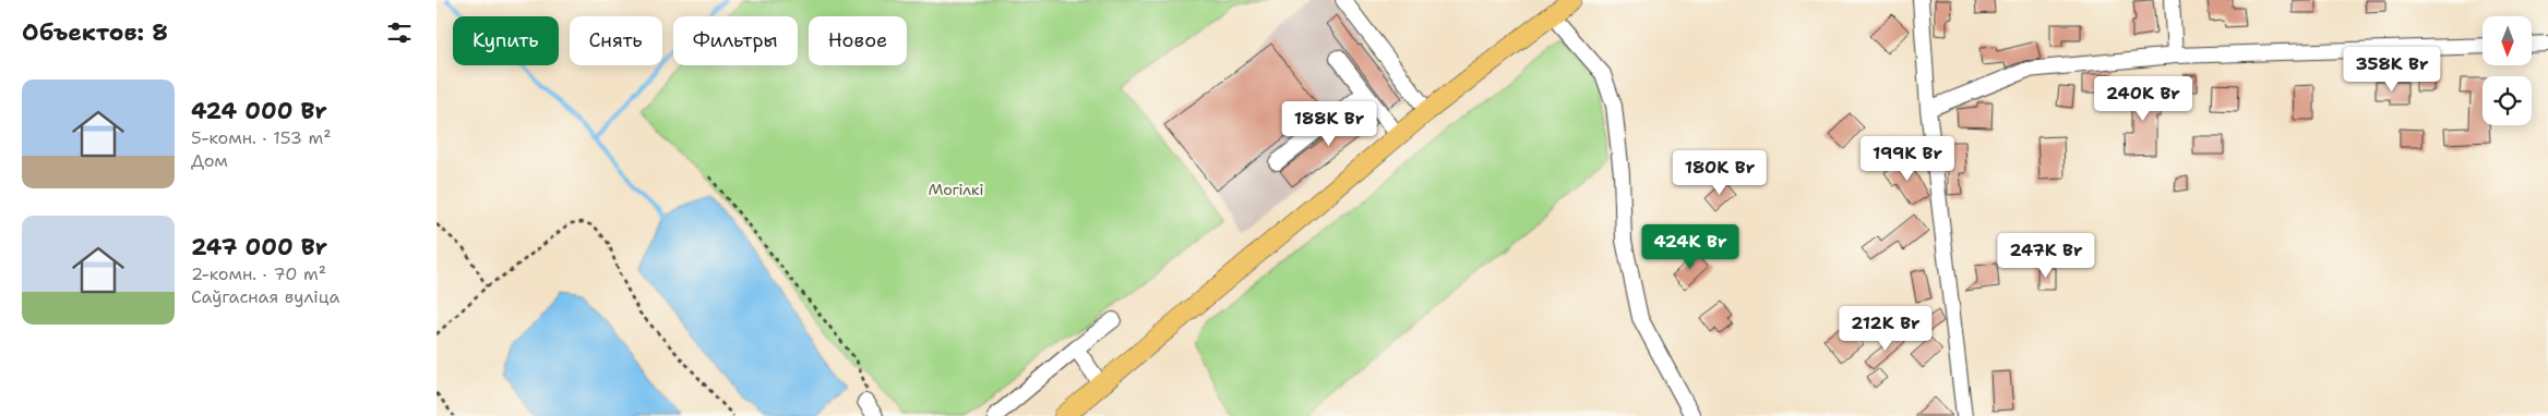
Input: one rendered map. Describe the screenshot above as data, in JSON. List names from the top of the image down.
{
  "parks": ["Могілкі"],
  "north": "bottom",
  "page": {
    "heading": "Объектов: 8",
    "chip": [
      "Купить",
      "Снять",
      "Фильтры",
      "Новое"
    ],
    "price": [
      "358K Br",
      "240K Br",
      "188K Br",
      "199K Br",
      "180K Br",
      "424K Br",
      "247K Br",
      "212K Br"
    ],
    "list": [
      {
        "name": "424 000 Br",
        "note": "5-комн. · 153 m² · Дом"
      },
      {
        "name": "247 000 Br",
        "note": "2-комн. · 70 m² · Саўгасная вуліца"
      }
    ]
  }
}
